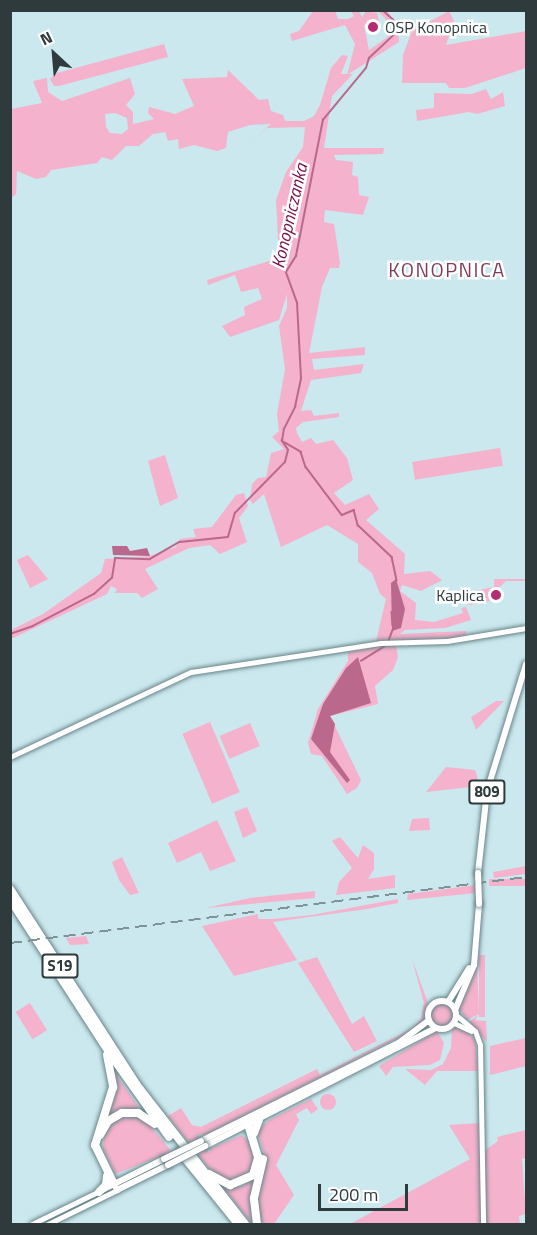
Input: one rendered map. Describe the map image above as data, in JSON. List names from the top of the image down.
{
  "streets": {
    "highway": ["S19"],
    "main road": ["809"]
  },
  "districts": ["KONOPNICA"],
  "water": ["Konopniczanka"],
  "places": ["OSP Konopnica", "Kaplica"],
  "scale_bar": "200 m",
  "north": "top left"
}
